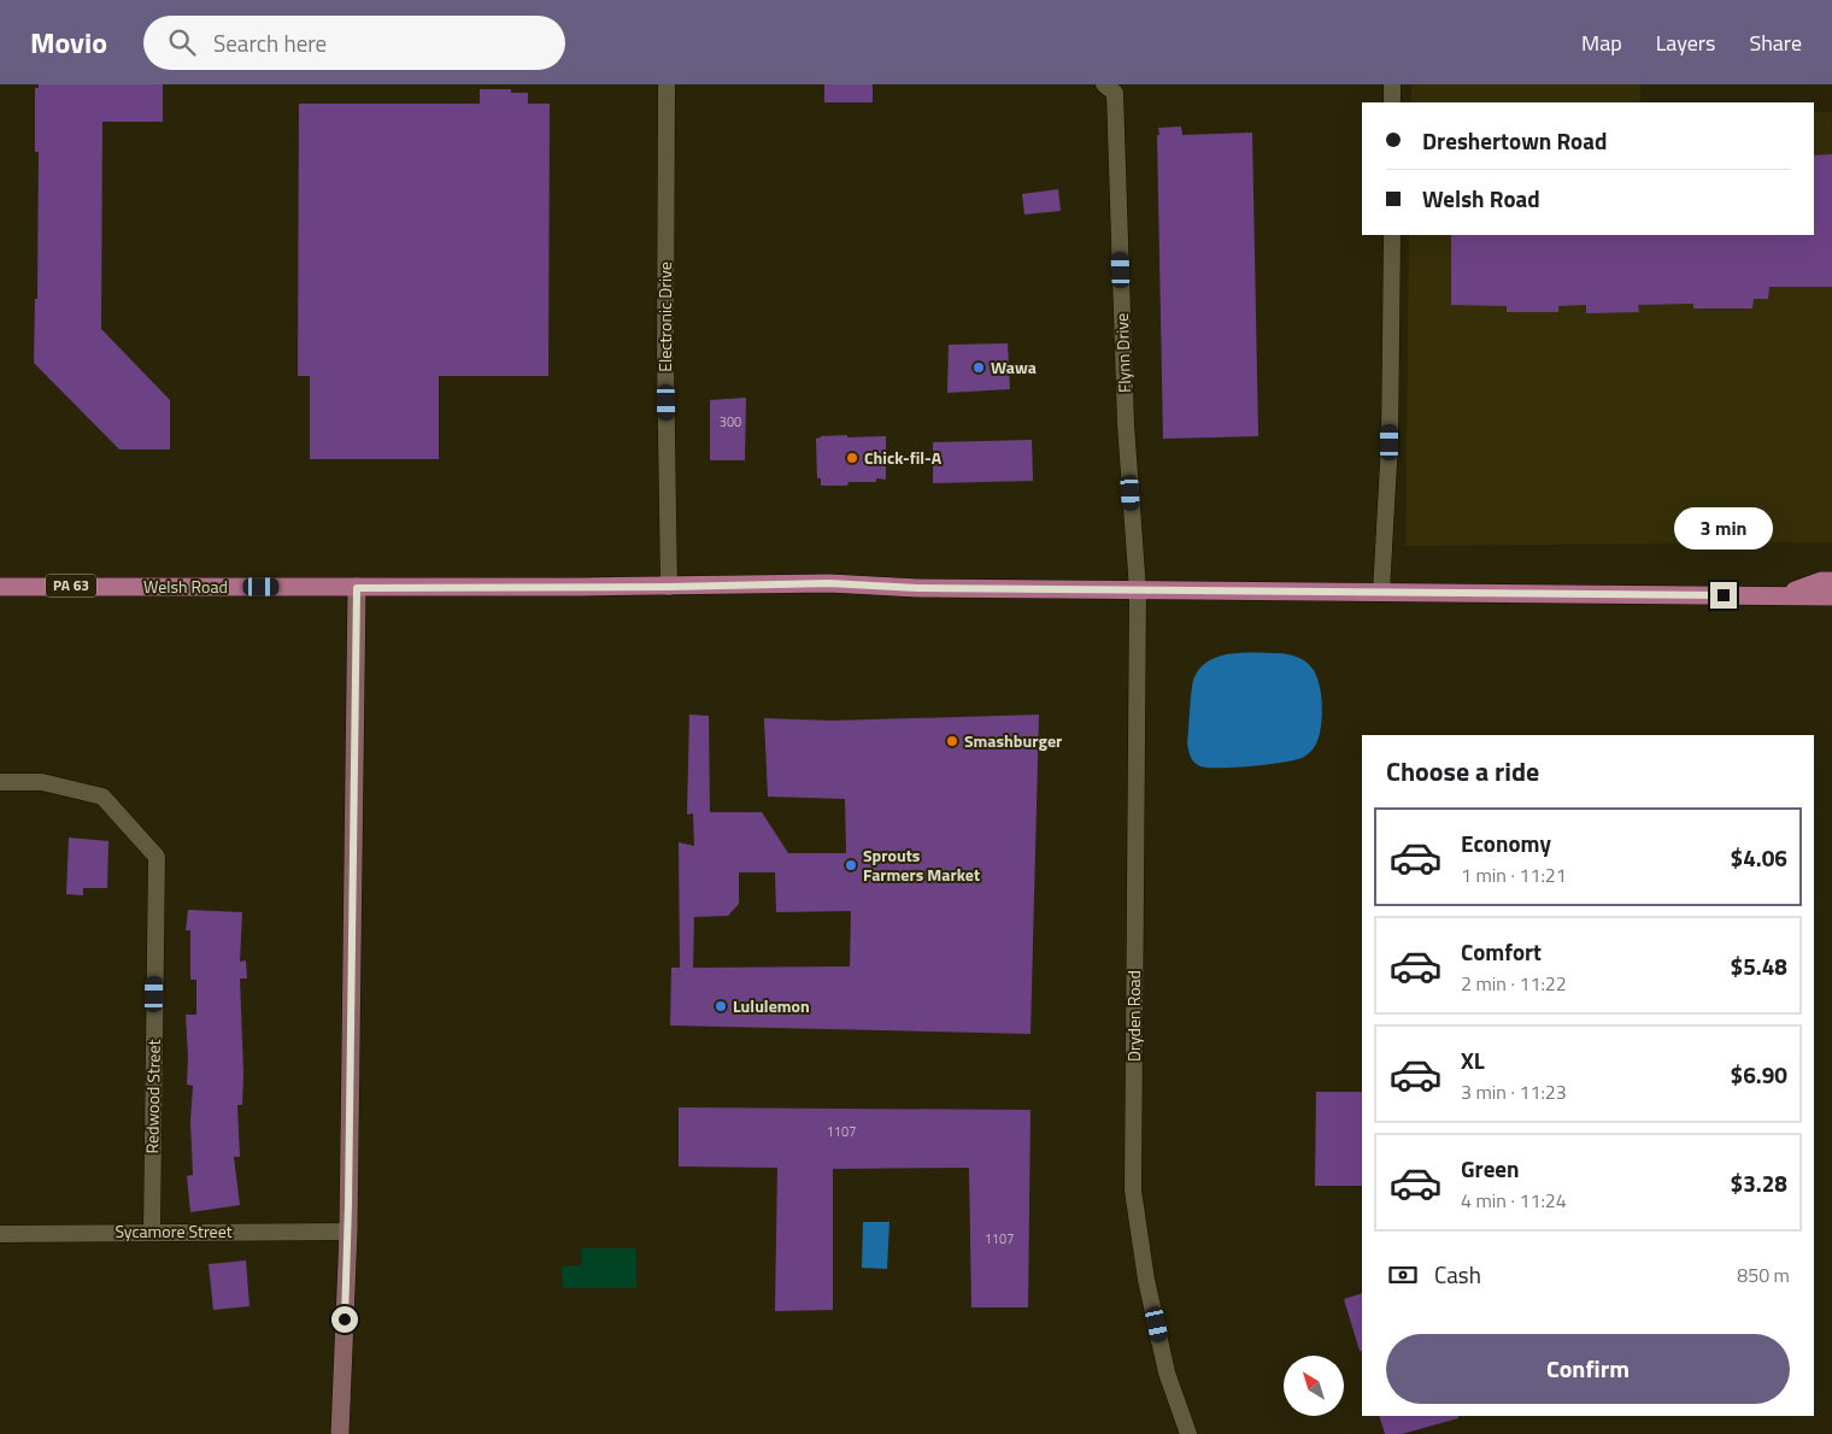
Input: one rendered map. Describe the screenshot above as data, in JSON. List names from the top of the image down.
{
  "streets": {
    "main road": ["PA 63", "Welsh Road"],
    "street": [
      "Electronic Drive",
      "Flynn Drive",
      "Dryden Road",
      "Redwood Street",
      "Sycamore Street"
    ]
  },
  "crossings": [
    ["Electronic Drive", "Welsh Road"],
    ["Flynn Drive", "Welsh Road"],
    ["Flynn Drive", "Dryden Road"],
    ["Welsh Road", "Dryden Road"],
    ["Redwood Street", "Sycamore Street"]
  ],
  "places": [
    "Wawa",
    "Chick-fil-A",
    "Smashburger",
    "Sprouts Farmers Market",
    "Lululemon"
  ],
  "house_numbers": ["300", "1107", "1107"],
  "north": "top left",
  "page": {
    "header": "Movio",
    "search": "Search here",
    "nav": ["Map", "Layers", "Share"],
    "banner": ["Dreshertown Road", "Welsh Road"],
    "bubble": "3 min",
    "heading": "Choose a ride",
    "list": [
      {
        "name": "Economy",
        "note": "1 min · 11:21",
        "value": "$4.06"
      },
      {
        "name": "Comfort",
        "note": "2 min · 11:22",
        "value": "$5.48"
      },
      {
        "name": "XL",
        "note": "3 min · 11:23",
        "value": "$6.90"
      },
      {
        "name": "Green",
        "note": "4 min · 11:24",
        "value": "$3.28"
      }
    ],
    "pay": ["Cash", "850 m"],
    "buttons": "Confirm"
  }
}
